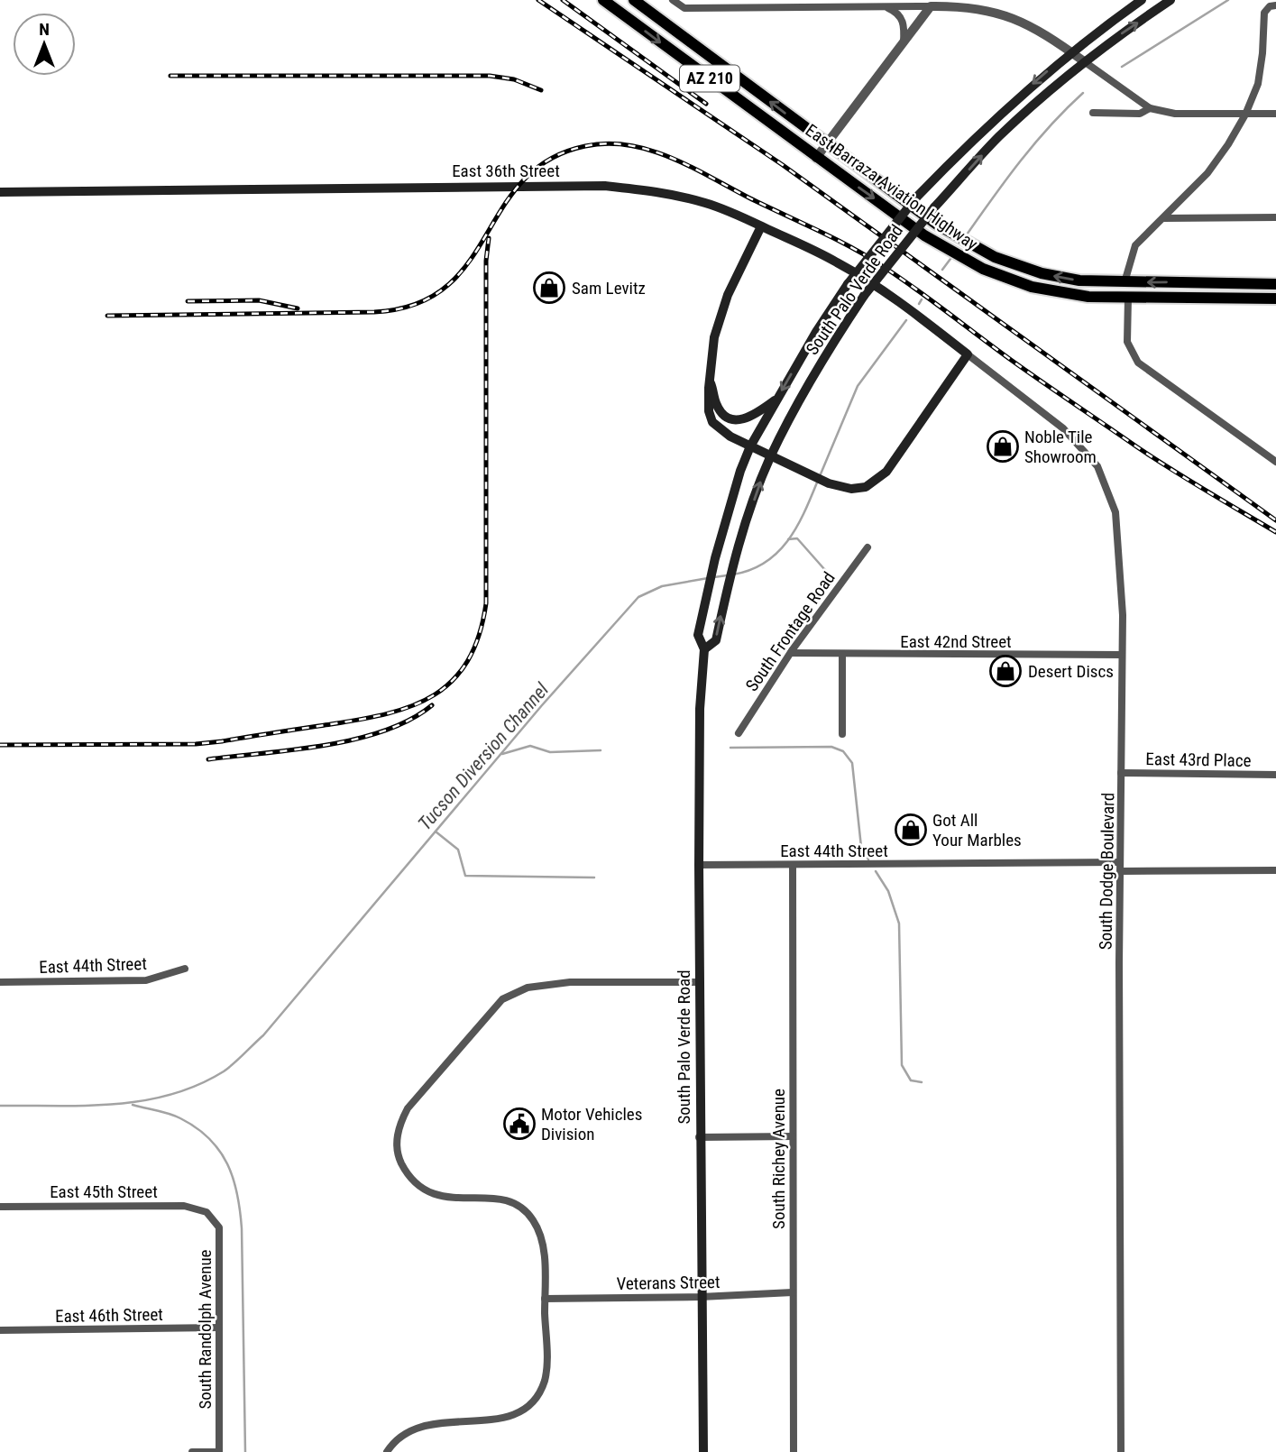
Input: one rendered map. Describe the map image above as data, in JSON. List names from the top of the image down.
{
  "streets": {
    "main road": [
      "AZ 210",
      "East 36th Street",
      "East Barraza Aviation Highway",
      "South Palo Verde Road"
    ],
    "street": [
      "South Frontage Road",
      "East 42nd Street",
      "East 43rd Place",
      "East 44th Street",
      "South Dodge Boulevard",
      "South Richey Avenue",
      "East 45th Street",
      "Veterans Street",
      "East 46th Street",
      "South Randolph Avenue"
    ]
  },
  "crossings": [
    ["East 36th Street", "South Dodge Boulevard"],
    ["South Palo Verde Road", "East 44th Street"],
    ["South Palo Verde Road", "Veterans Street"],
    ["South Frontage Road", "East 42nd Street"],
    ["East 42nd Street", "South Dodge Boulevard"],
    ["East 43rd Place", "South Dodge Boulevard"],
    ["East 44th Street", "South Dodge Boulevard"],
    ["East 44th Street", "South Richey Avenue"],
    ["South Richey Avenue", "Veterans Street"],
    ["East 45th Street", "South Randolph Avenue"],
    ["East 46th Street", "South Randolph Avenue"]
  ],
  "water": ["Tucson Diversion Channel"],
  "places": {
    "shop": [
      "Sam Levitz",
      "Noble Tile Showroom",
      "Desert Discs",
      "Got All Your Marbles"
    ],
    "public building": ["Motor Vehicles Division"]
  },
  "north": "top"
}
